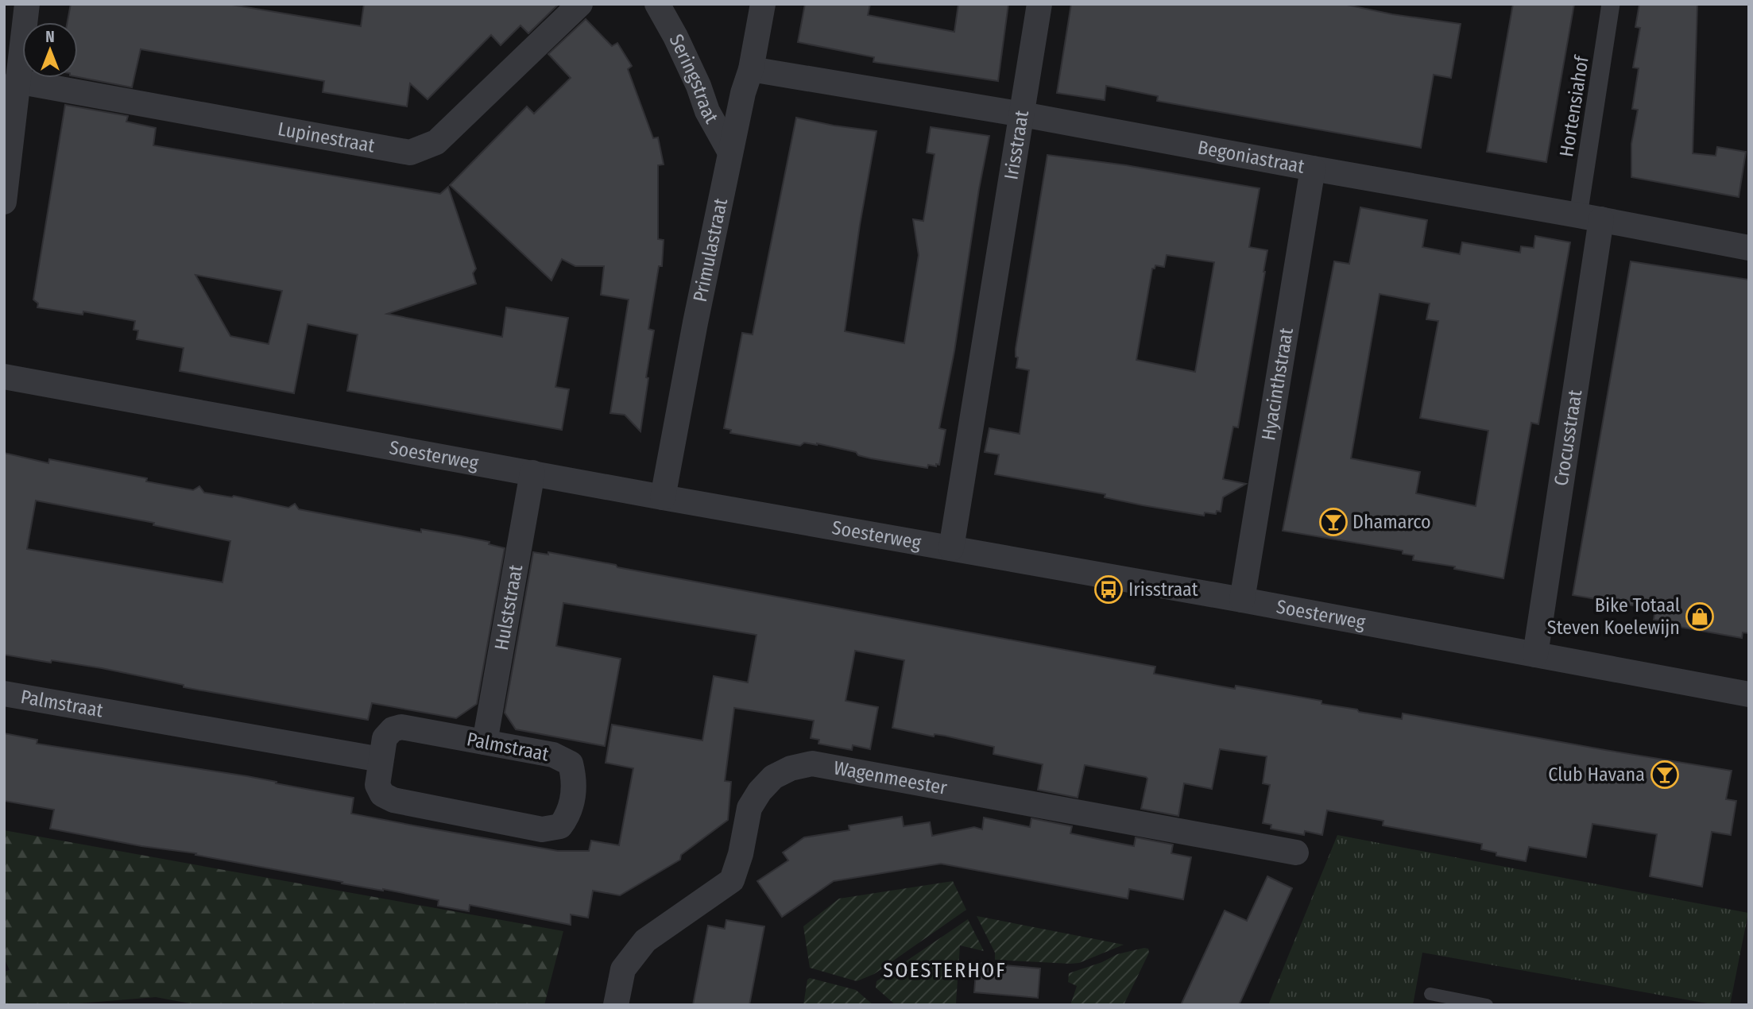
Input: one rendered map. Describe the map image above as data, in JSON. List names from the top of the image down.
{
  "streets": {
    "street": [
      "Seringstraat",
      "Hortensiahof",
      "Lupinestraat",
      "Irisstraat",
      "Begoniastraat",
      "Primulastraat",
      "Hyacinthstraat",
      "Crocusstraat",
      "Soesterweg",
      "Hulststraat",
      "Palmstraat",
      "Wagenmeester"
    ]
  },
  "crossings": [
    ["Seringstraat", "Primulastraat"],
    ["Hortensiahof", "Begoniastraat"],
    ["Hortensiahof", "Crocusstraat"],
    ["Irisstraat", "Begoniastraat"],
    ["Irisstraat", "Soesterweg"],
    ["Begoniastraat", "Primulastraat"],
    ["Begoniastraat", "Hyacinthstraat"],
    ["Begoniastraat", "Crocusstraat"],
    ["Primulastraat", "Soesterweg"],
    ["Hyacinthstraat", "Soesterweg"],
    ["Crocusstraat", "Soesterweg"],
    ["Soesterweg", "Hulststraat"],
    ["Hulststraat", "Palmstraat"]
  ],
  "districts": ["SOESTERHOF"],
  "places": {
    "bar": ["Dhamarco", "Club Havana"],
    "bus stop": ["Irisstraat"],
    "shop": ["Bike Totaal Steven Koelewijn"]
  },
  "north": "top"
}
